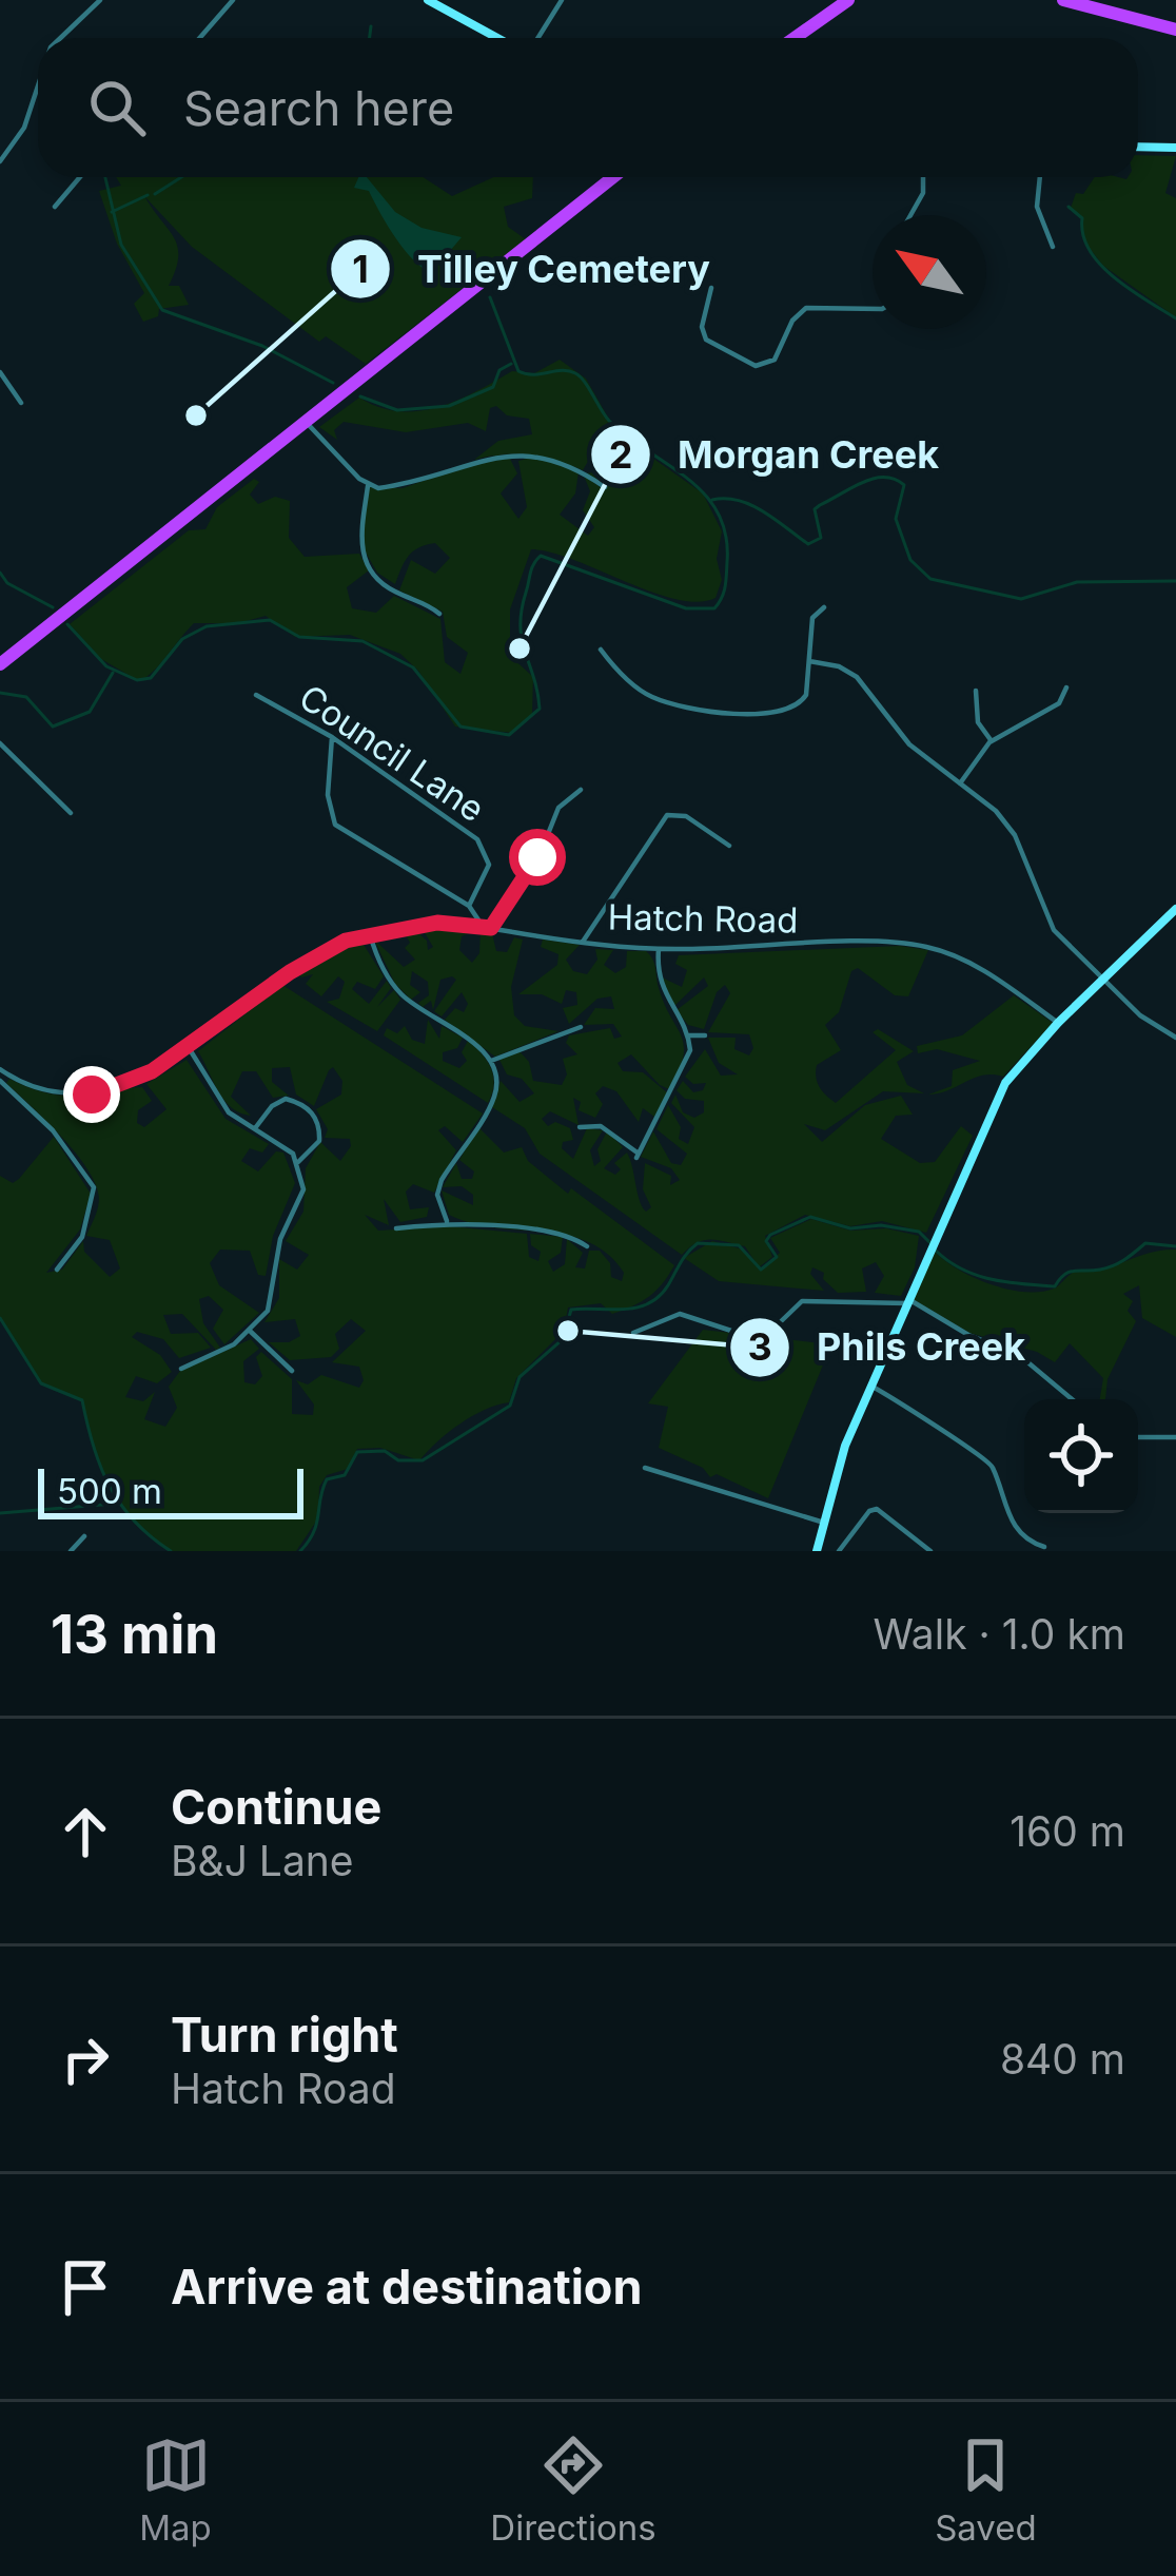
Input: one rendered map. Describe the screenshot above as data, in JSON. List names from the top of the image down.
{
  "streets": {
    "street": ["Council Lane", "Hatch Road"]
  },
  "places": ["Tilley Cemetery", "Morgan Creek", "Phils Creek"],
  "scale_bar": "500 m",
  "north": "top left",
  "page": {
    "search": "Search here",
    "scale": "500 m",
    "heading": ["13 min", "Walk · 1.0 km"],
    "list": [
      ["Continue", "B&J Lane", "160 m"],
      ["Turn right", "Hatch Road", "840 m"],
      "Arrive at destination"
    ],
    "nav": ["Map", "Directions", "Saved"]
  }
}
